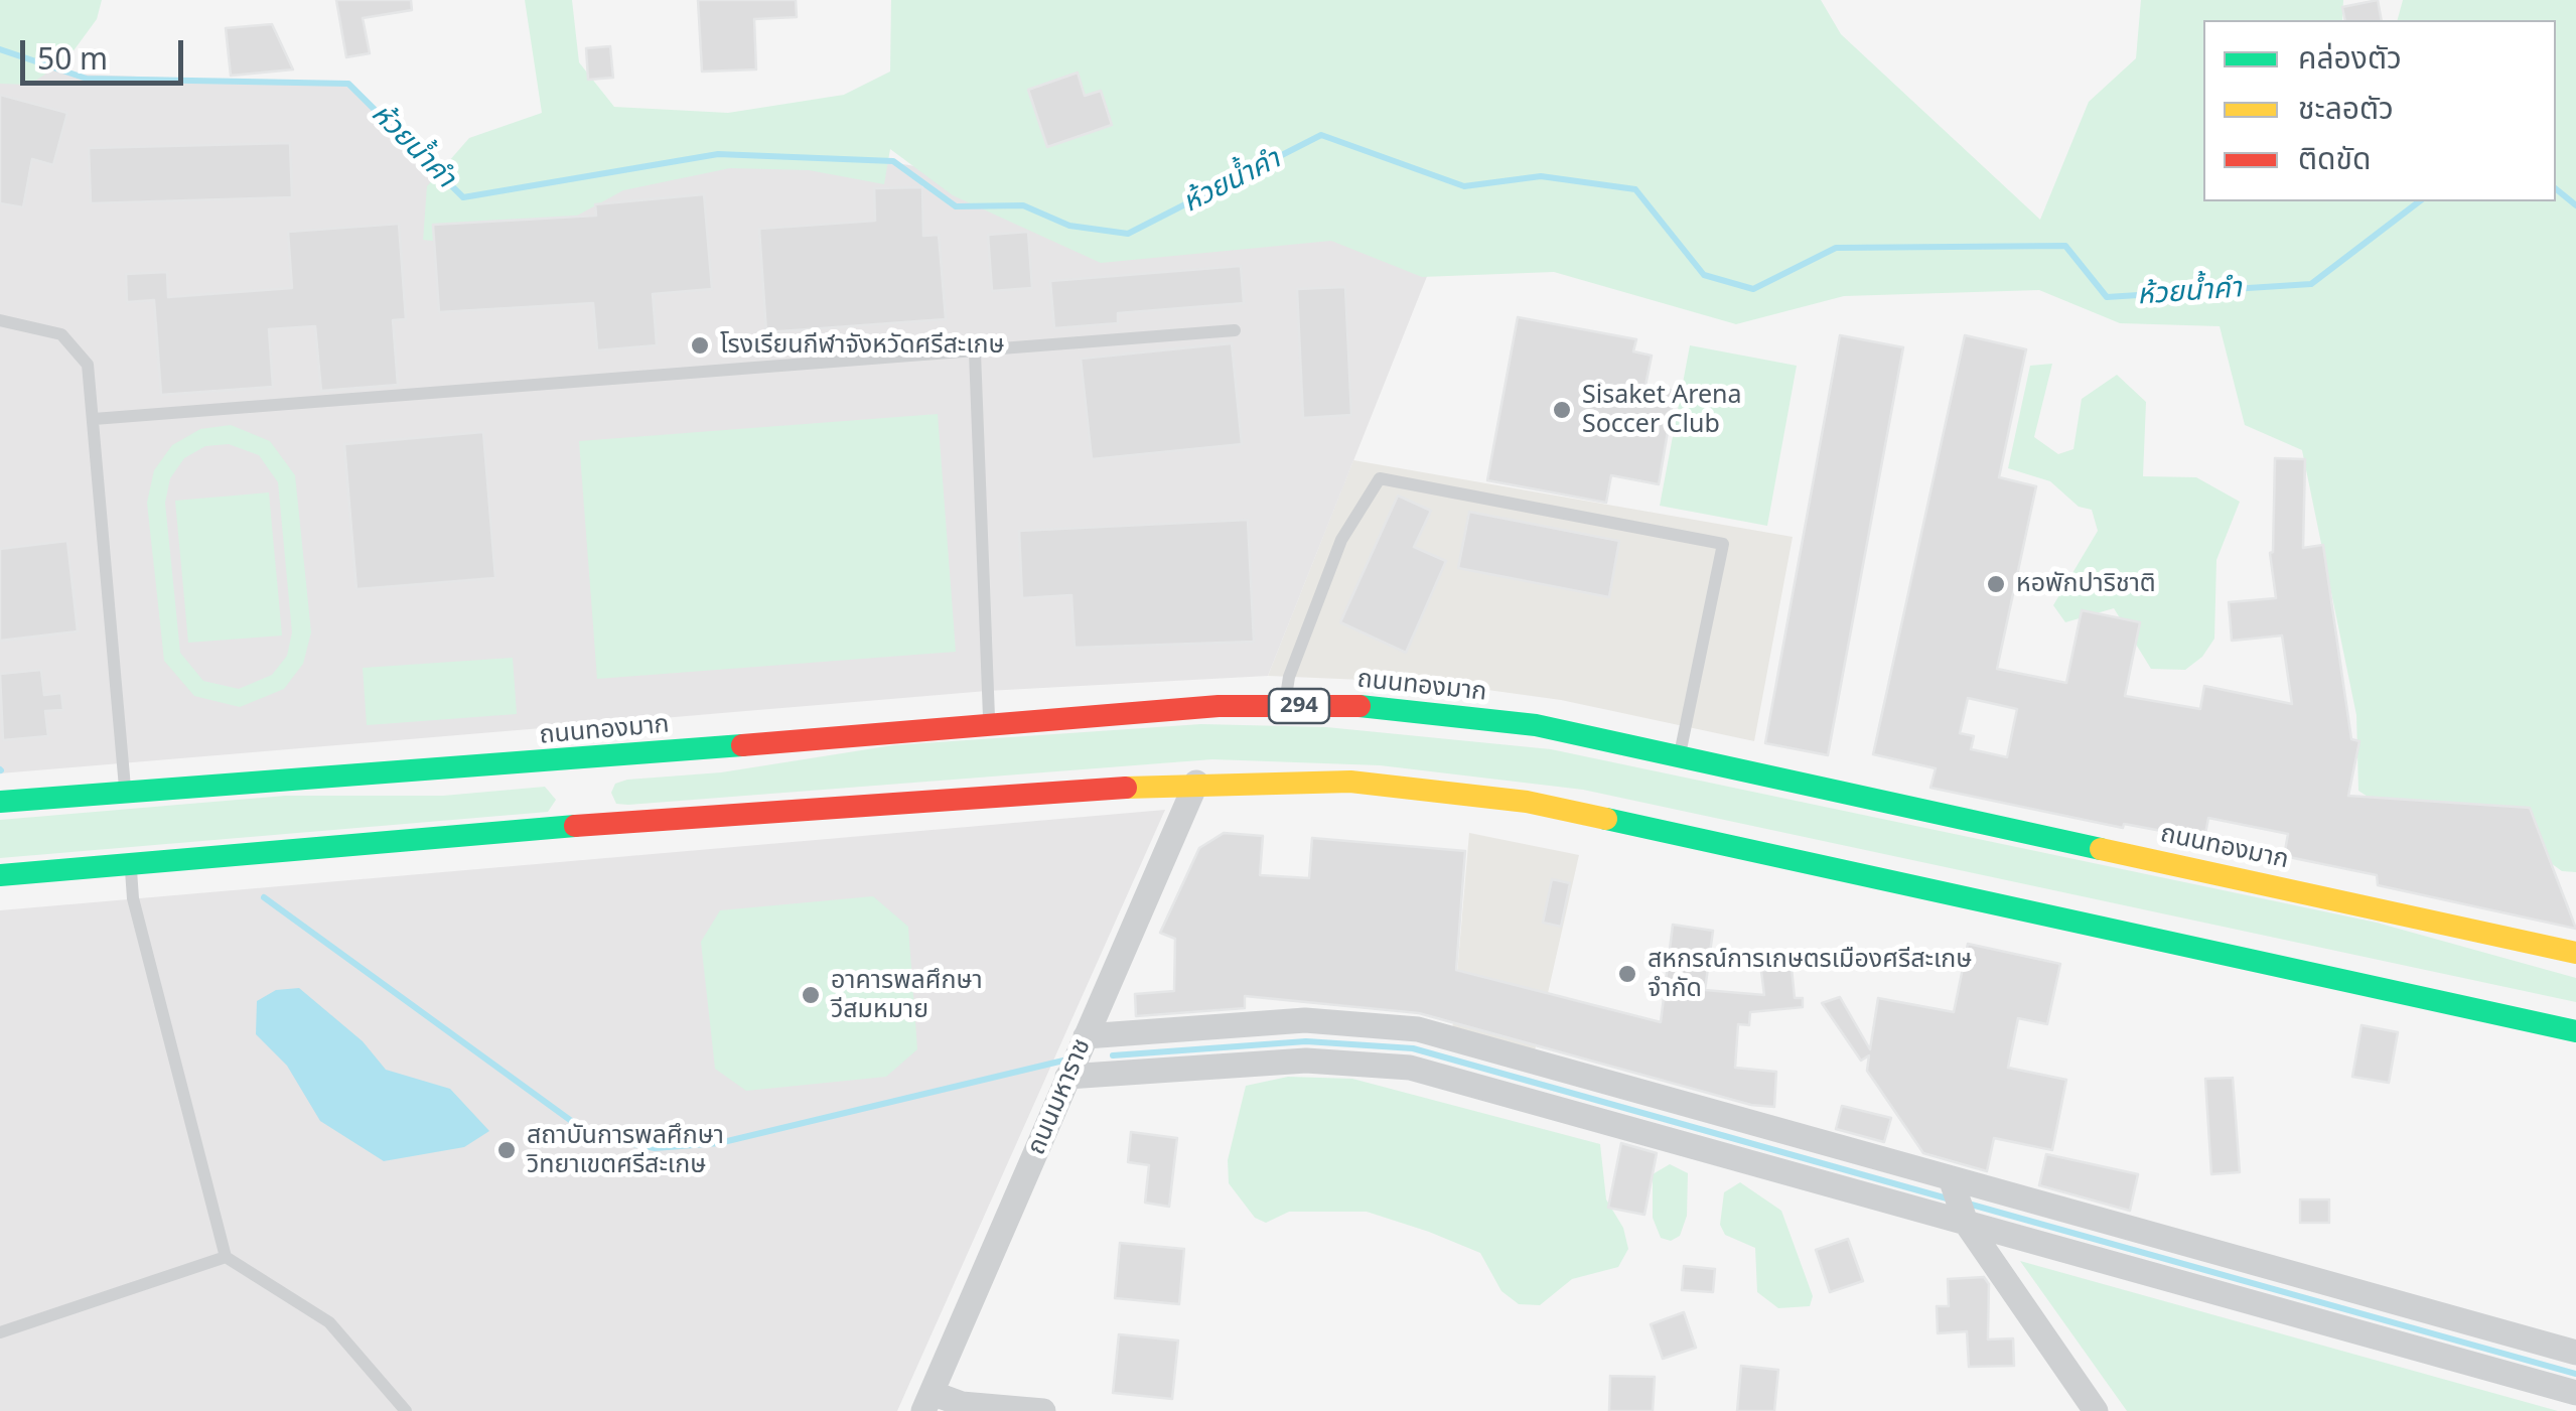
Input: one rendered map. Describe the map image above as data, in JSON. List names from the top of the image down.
{
  "streets": {
    "main road": ["ถนนทองมาก", "294"],
    "street": ["ถนนมหาราช"]
  },
  "water": ["ห้วยน้ำคำ"],
  "places": [
    "โรงเรียนกีฬาจังหวัดศรีสะเกษ",
    "Sisaket Arena Soccer Club",
    "หอพักปาริชาติ",
    "สหกรณ์การเกษตรเมืองศรีสะเกษ จำกัด",
    "อาคารพลศึกษา วีสมหมาย",
    "สถาบันการพลศึกษา วิทยาเขตศรีสะเกษ"
  ],
  "legend": ["คล่องตัว", "ชะลอตัว", "ติดขัด"],
  "scale_bar": "50 m"
}
